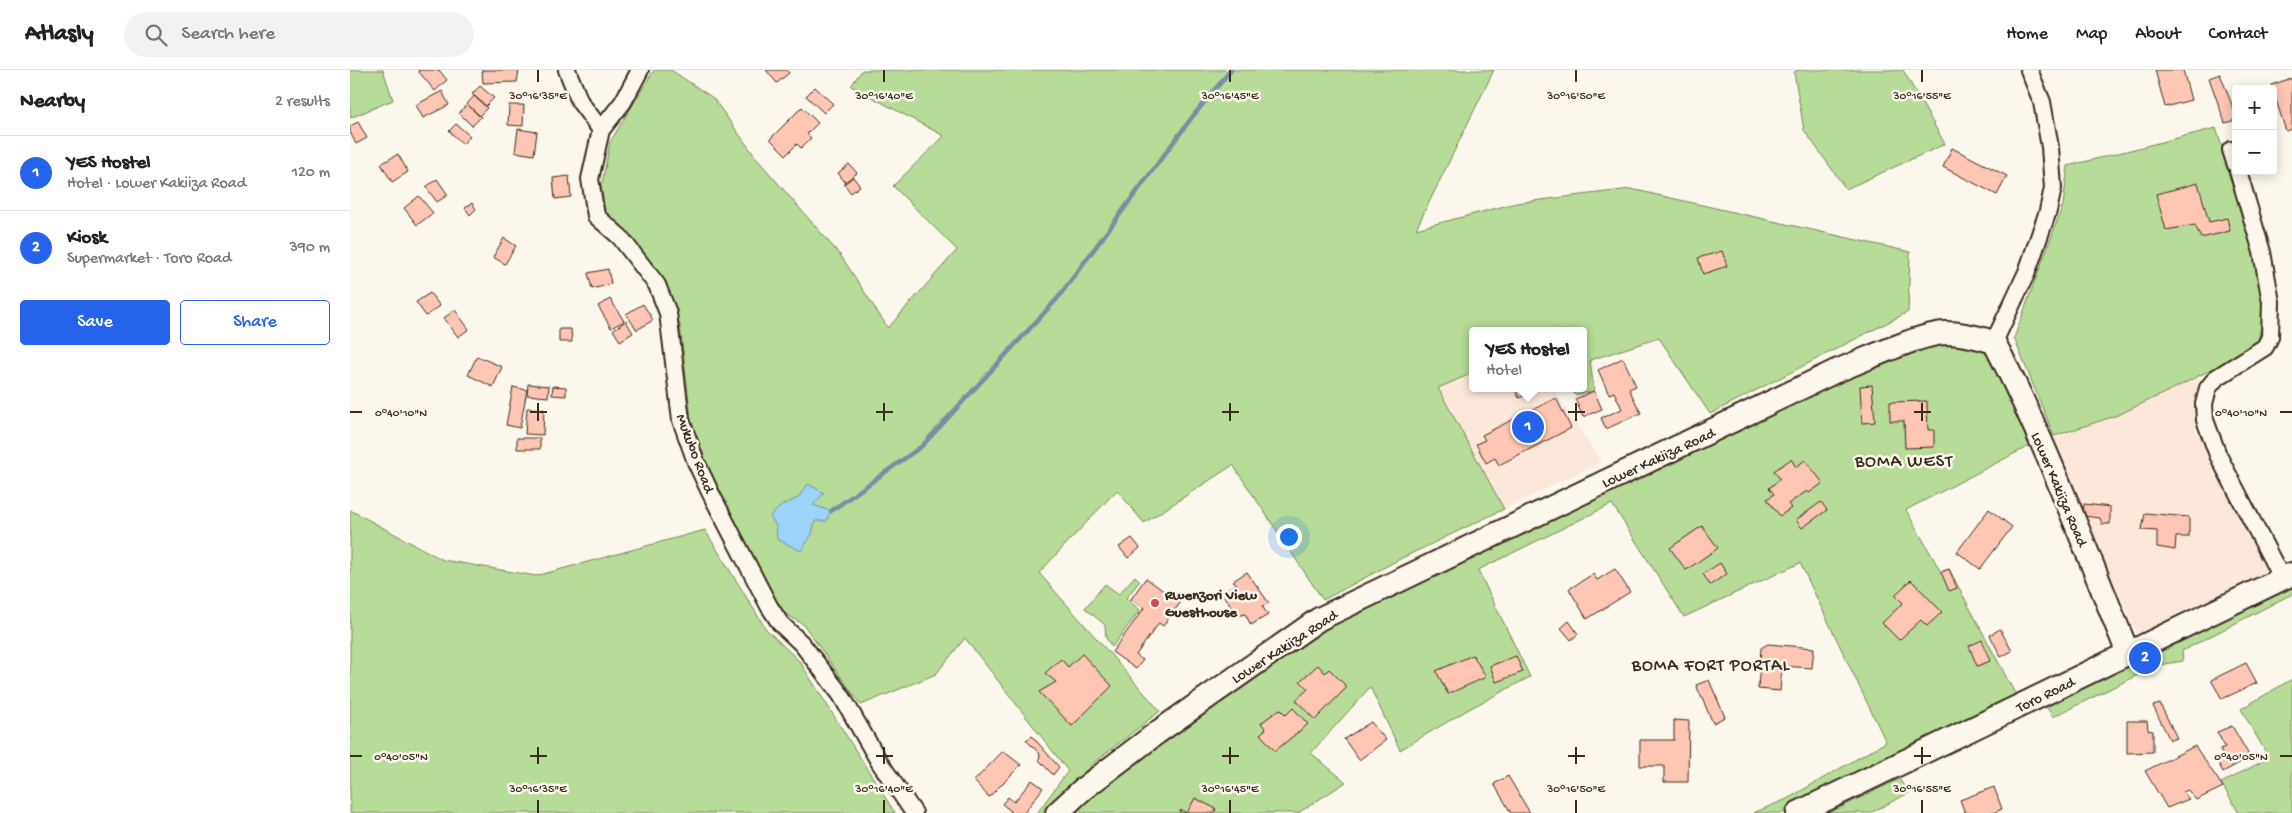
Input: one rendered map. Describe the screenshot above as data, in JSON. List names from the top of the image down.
{
  "streets": {
    "main road": ["Lower Kakiiza Road", "Toro Road"],
    "street": ["Mukubo Road"]
  },
  "crossings": [
    ["Lower Kakiiza Road", "Toro Road"]
  ],
  "districts": ["BOMA WEST", "BOMA FORT PORTAL"],
  "places": ["Rwenzori View Guesthouse"],
  "page": {
    "header": "Atlasly",
    "search": "Search here",
    "nav": [
      "Home",
      "Map",
      "About",
      "Contact"
    ],
    "heading": ["Nearby", "2 results"],
    "map_buttons": ["+", "−"],
    "list": [
      {
        "mark": "1",
        "name": "YES Hostel",
        "note": "Hotel · Lower Kakiiza Road",
        "value": "120 m"
      },
      {
        "mark": "2",
        "name": "Kiosk",
        "note": "Supermarket · Toro Road",
        "value": "390 m"
      }
    ],
    "buttons": ["Save", "Share"],
    "popup": ["YES Hostel", "Hotel"],
    "pins": ["1", "2"]
  },
  "coordinates": [
    "30°16'35\"E",
    "30°16'40\"E",
    "30°16'45\"E",
    "30°16'50\"E",
    "30°16'55\"E",
    "0°40'10\"N",
    "0°40'05\"N"
  ]
}
